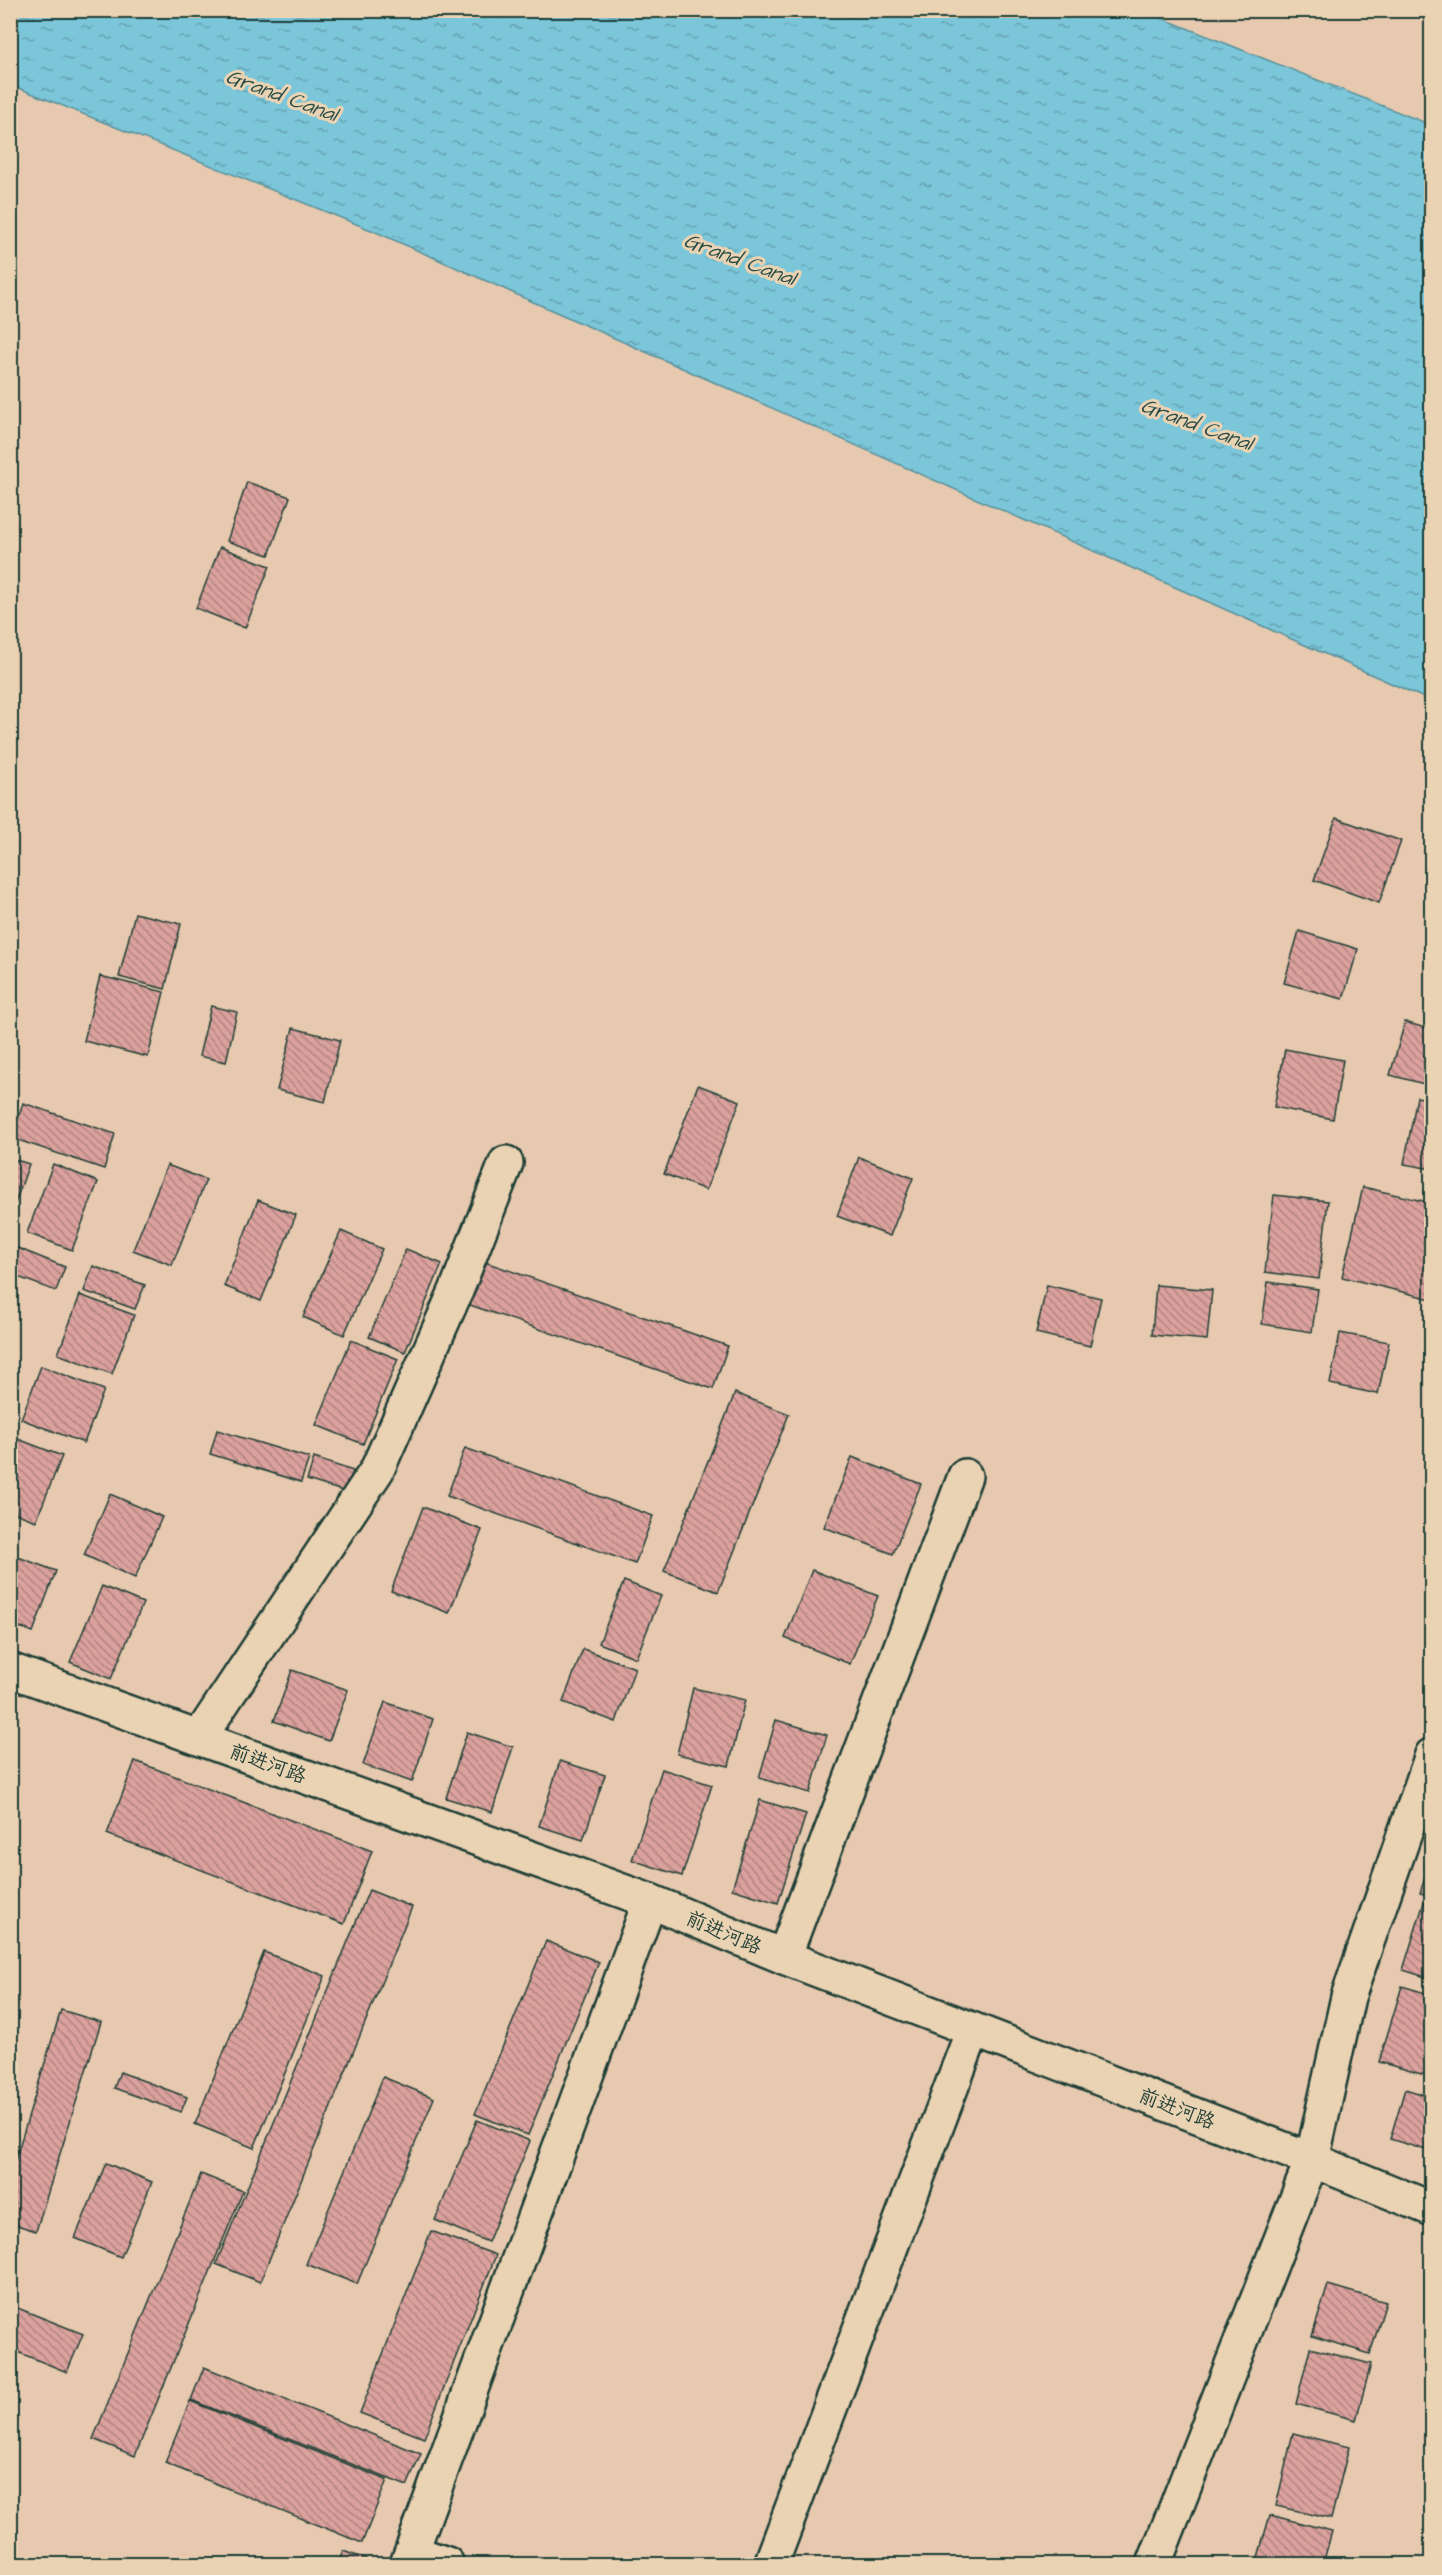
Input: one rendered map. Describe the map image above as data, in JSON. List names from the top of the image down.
{
  "streets": {
    "street": ["前进河路"]
  },
  "water": ["Grand Canal"]
}
